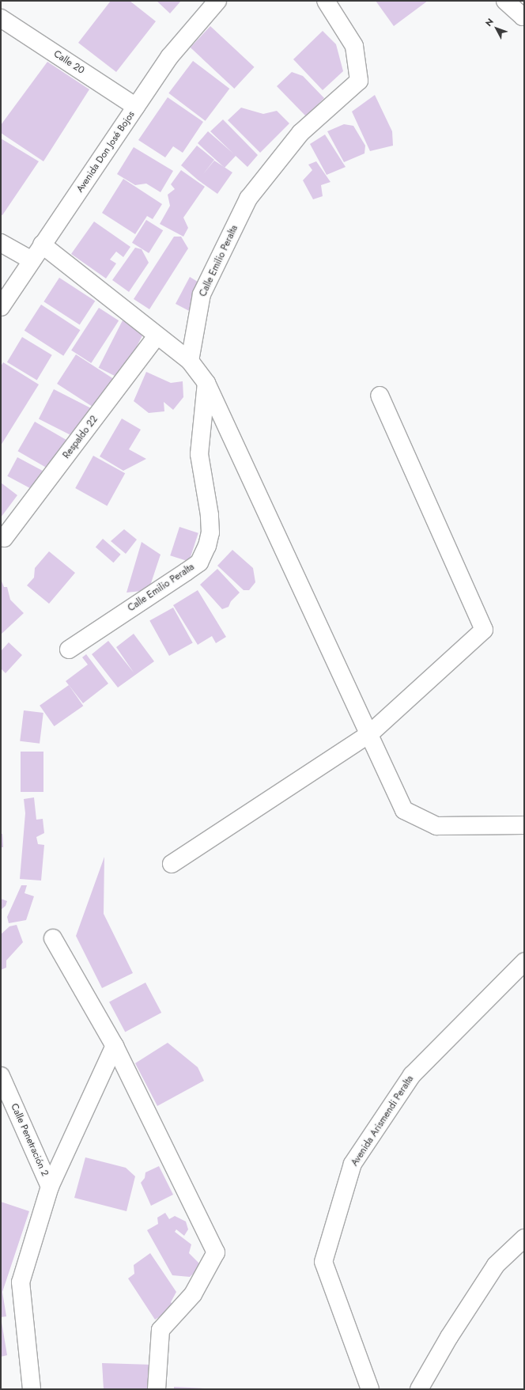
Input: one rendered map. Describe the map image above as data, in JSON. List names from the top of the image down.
{
  "streets": {
    "street": [
      "Calle 20",
      "Avenida Don José Bojos",
      "Calle Emilio Peralta",
      "Respaldo 22",
      "Avenida Arismendi Peralta",
      "Calle Penetración 2"
    ]
  },
  "crossings": [
    ["Calle 20", "Avenida Don José Bojos"]
  ],
  "north": "top left"
}
